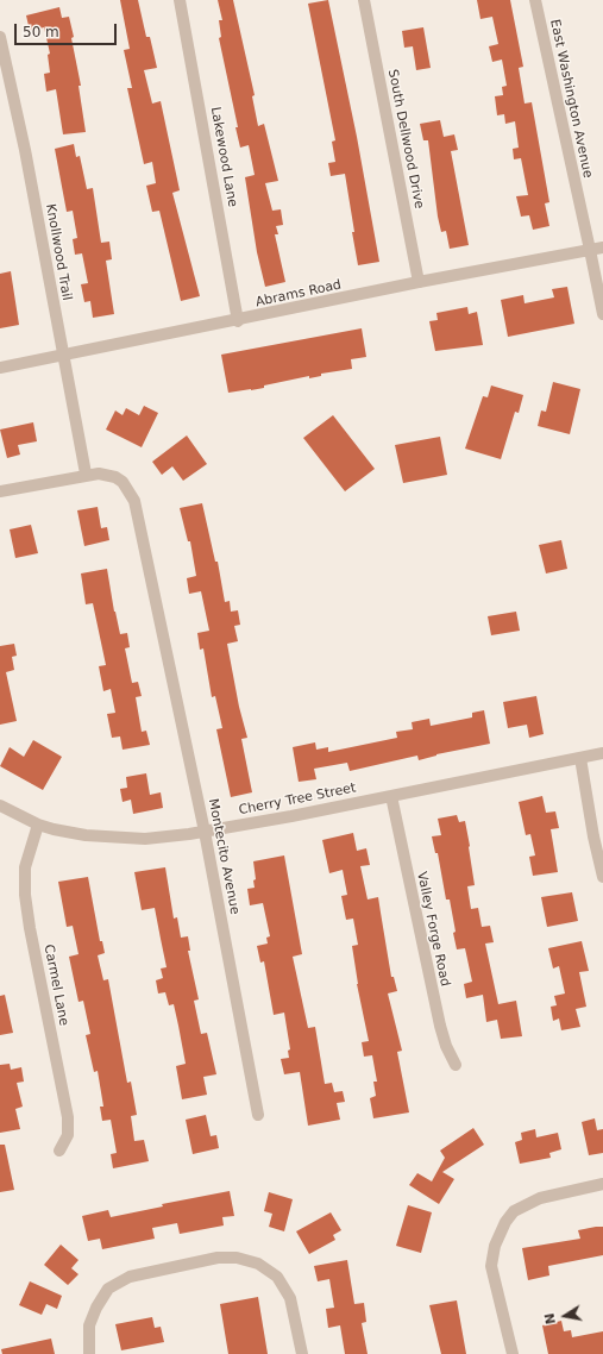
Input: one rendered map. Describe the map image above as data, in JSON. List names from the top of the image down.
{
  "streets": {
    "street": [
      "East Washington Avenue",
      "South Dellwood Drive",
      "Lakewood Lane",
      "Knollwood Trail",
      "Abrams Road",
      "Cherry Tree Street",
      "Montecito Avenue",
      "Valley Forge Road",
      "Carmel Lane"
    ]
  },
  "crossings": [
    ["East Washington Avenue", "Abrams Road"],
    ["South Dellwood Drive", "Abrams Road"],
    ["Lakewood Lane", "Abrams Road"],
    ["Knollwood Trail", "Abrams Road"],
    ["Knollwood Trail", "Montecito Avenue"],
    ["Cherry Tree Street", "Montecito Avenue"],
    ["Cherry Tree Street", "Valley Forge Road"],
    ["Cherry Tree Street", "Carmel Lane"]
  ],
  "scale_bar": "50 m",
  "north": "left"
}
